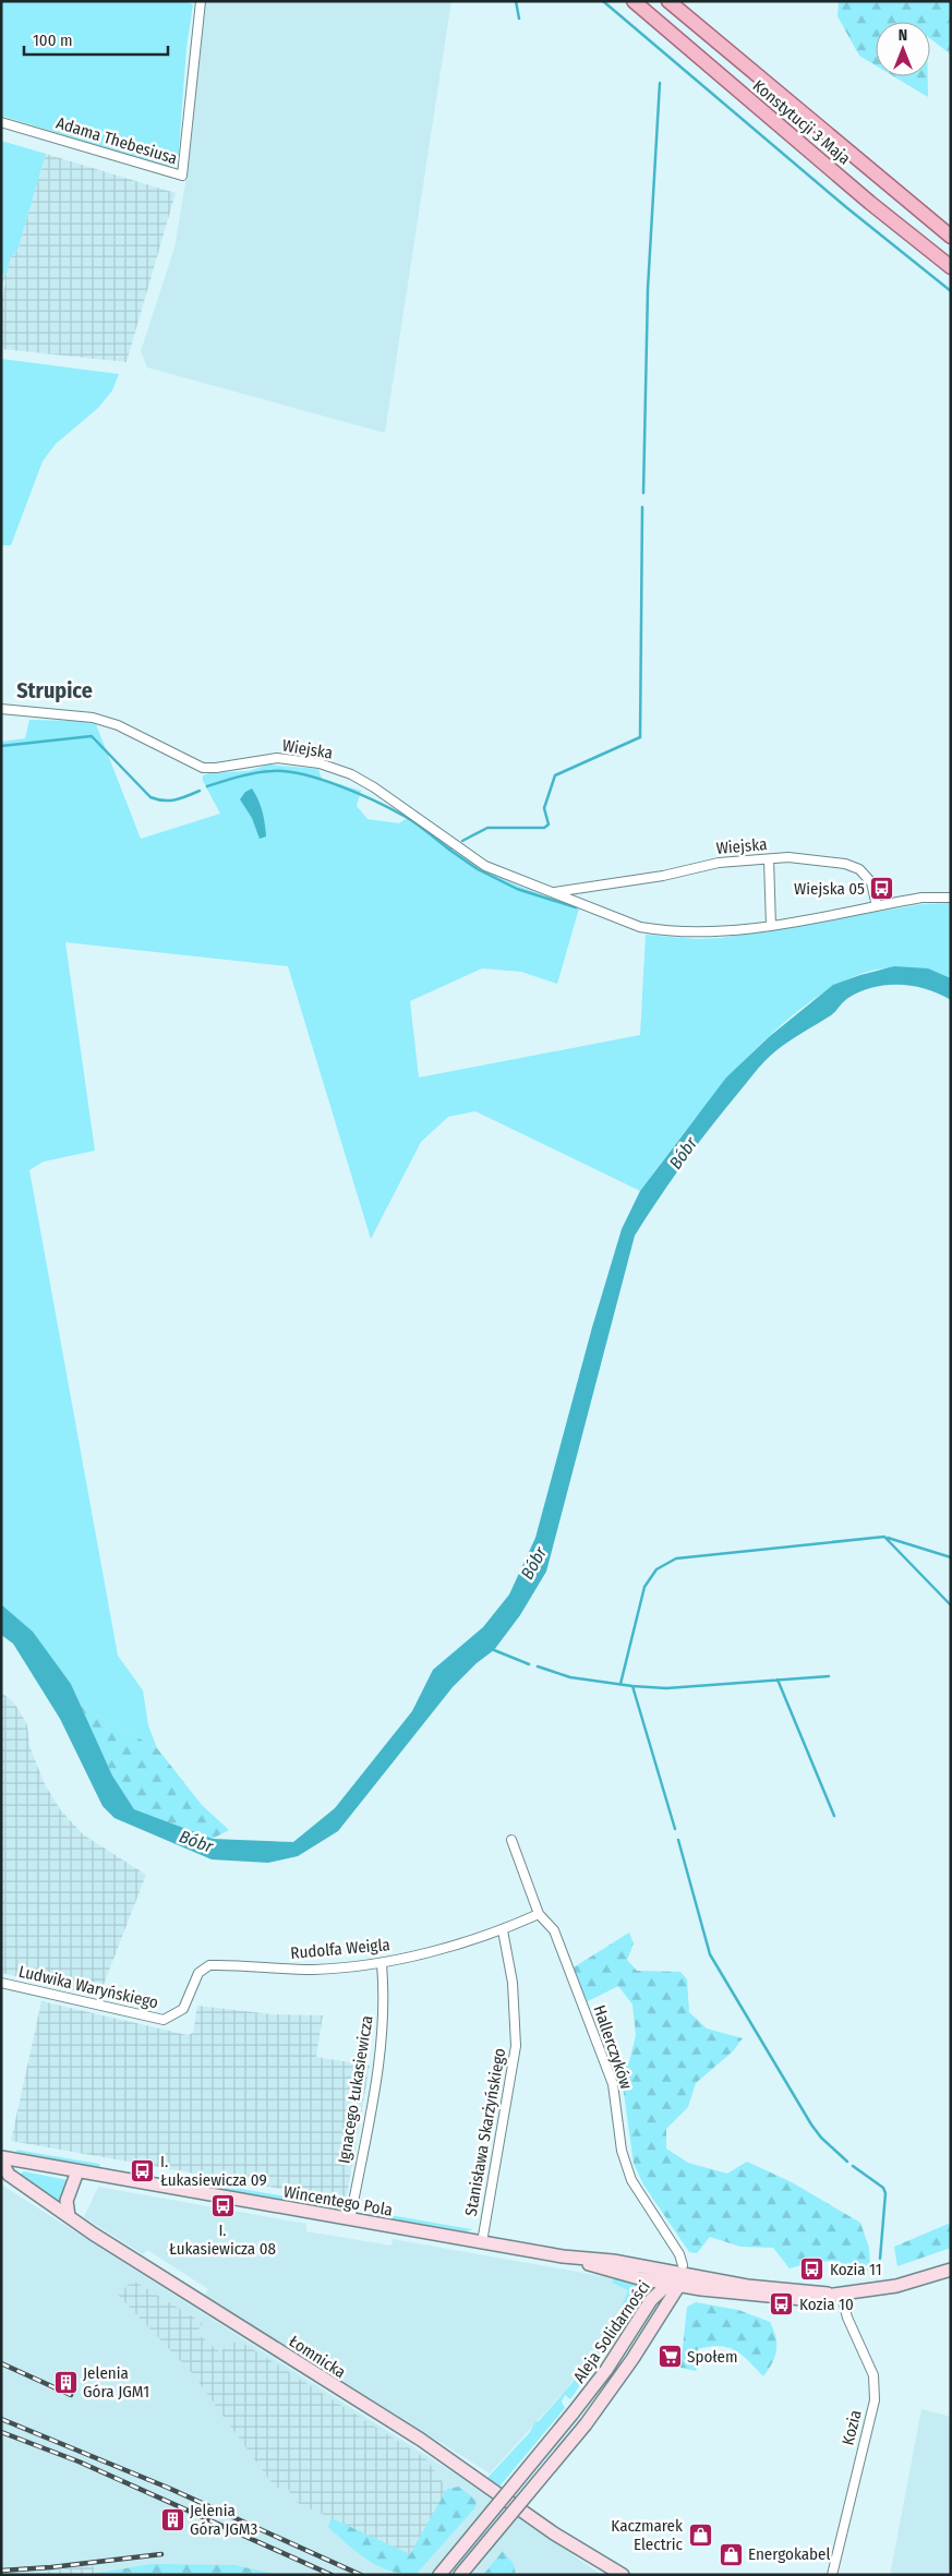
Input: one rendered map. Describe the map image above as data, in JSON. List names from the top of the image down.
{
  "streets": {
    "main road": ["Konstytucji 3 Maja"],
    "street": [
      "Adama Thebesiusa",
      "Wiejska",
      "Rudolfa Weigla",
      "Ludwika Waryńskiego",
      "Hallerczyków",
      "Ignacego Łukasiewicza",
      "Stanisława Skarżyńskiego",
      "Wincentego Pola",
      "Aleja Solidarności",
      "Łomnicka",
      "Kozia"
    ]
  },
  "crossings": [
    ["Rudolfa Weigla", "Ludwika Waryńskiego"],
    ["Rudolfa Weigla", "Hallerczyków"],
    ["Rudolfa Weigla", "Ignacego Łukasiewicza"],
    ["Rudolfa Weigla", "Stanisława Skarżyńskiego"],
    ["Hallerczyków", "Wincentego Pola"],
    ["Hallerczyków", "Aleja Solidarności"],
    ["Ignacego Łukasiewicza", "Wincentego Pola"],
    ["Stanisława Skarżyńskiego", "Wincentego Pola"],
    ["Wincentego Pola", "Aleja Solidarności"],
    ["Wincentego Pola", "Łomnicka"],
    ["Wincentego Pola", "Kozia"]
  ],
  "districts": ["Strupice"],
  "water": ["Bóbr"],
  "places": {
    "bus stop": [
      "Wiejska 05",
      "I. Łukasiewicza 09",
      "I. Łukasiewicza 08",
      "Kozia 11",
      "Kozia 10"
    ],
    "supermarket": ["Społem"],
    "building": ["Jelenia Góra JGM1", "Jelenia Góra JGM3"],
    "shop": ["Kaczmarek Electric", "Energokabel"]
  },
  "scale_bar": "100 m",
  "north": "top"
}
